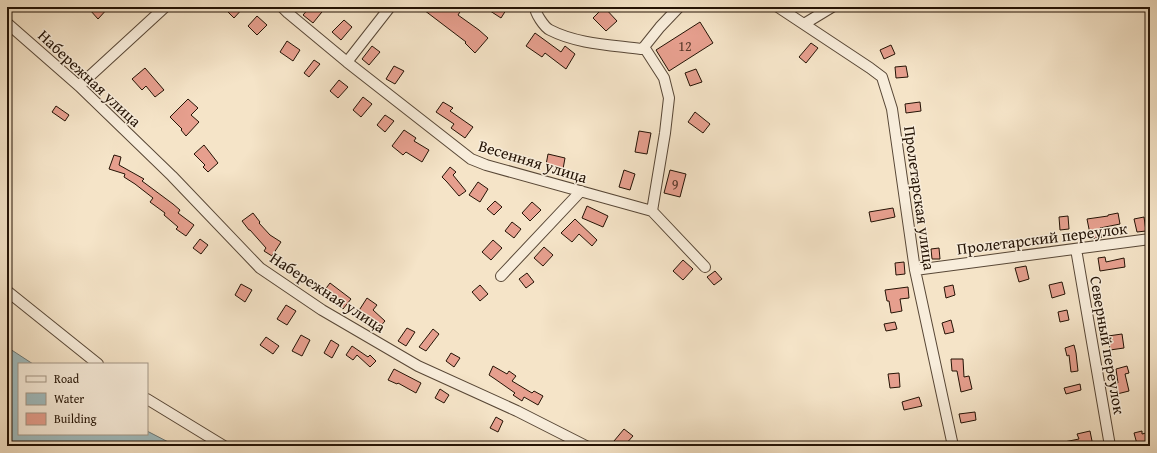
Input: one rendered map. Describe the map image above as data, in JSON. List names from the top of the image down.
{
  "streets": {
    "street": [
      "Набережная улица",
      "Весенняя улица",
      "Пролетарская улица",
      "Пролетарский переулок",
      "Северный переулок"
    ]
  },
  "crossings": [
    ["Пролетарская улица", "Пролетарский переулок"],
    ["Пролетарский переулок", "Северный переулок"]
  ],
  "house_numbers": ["12", "9"],
  "legend": ["Road", "Water", "Building"]
}
